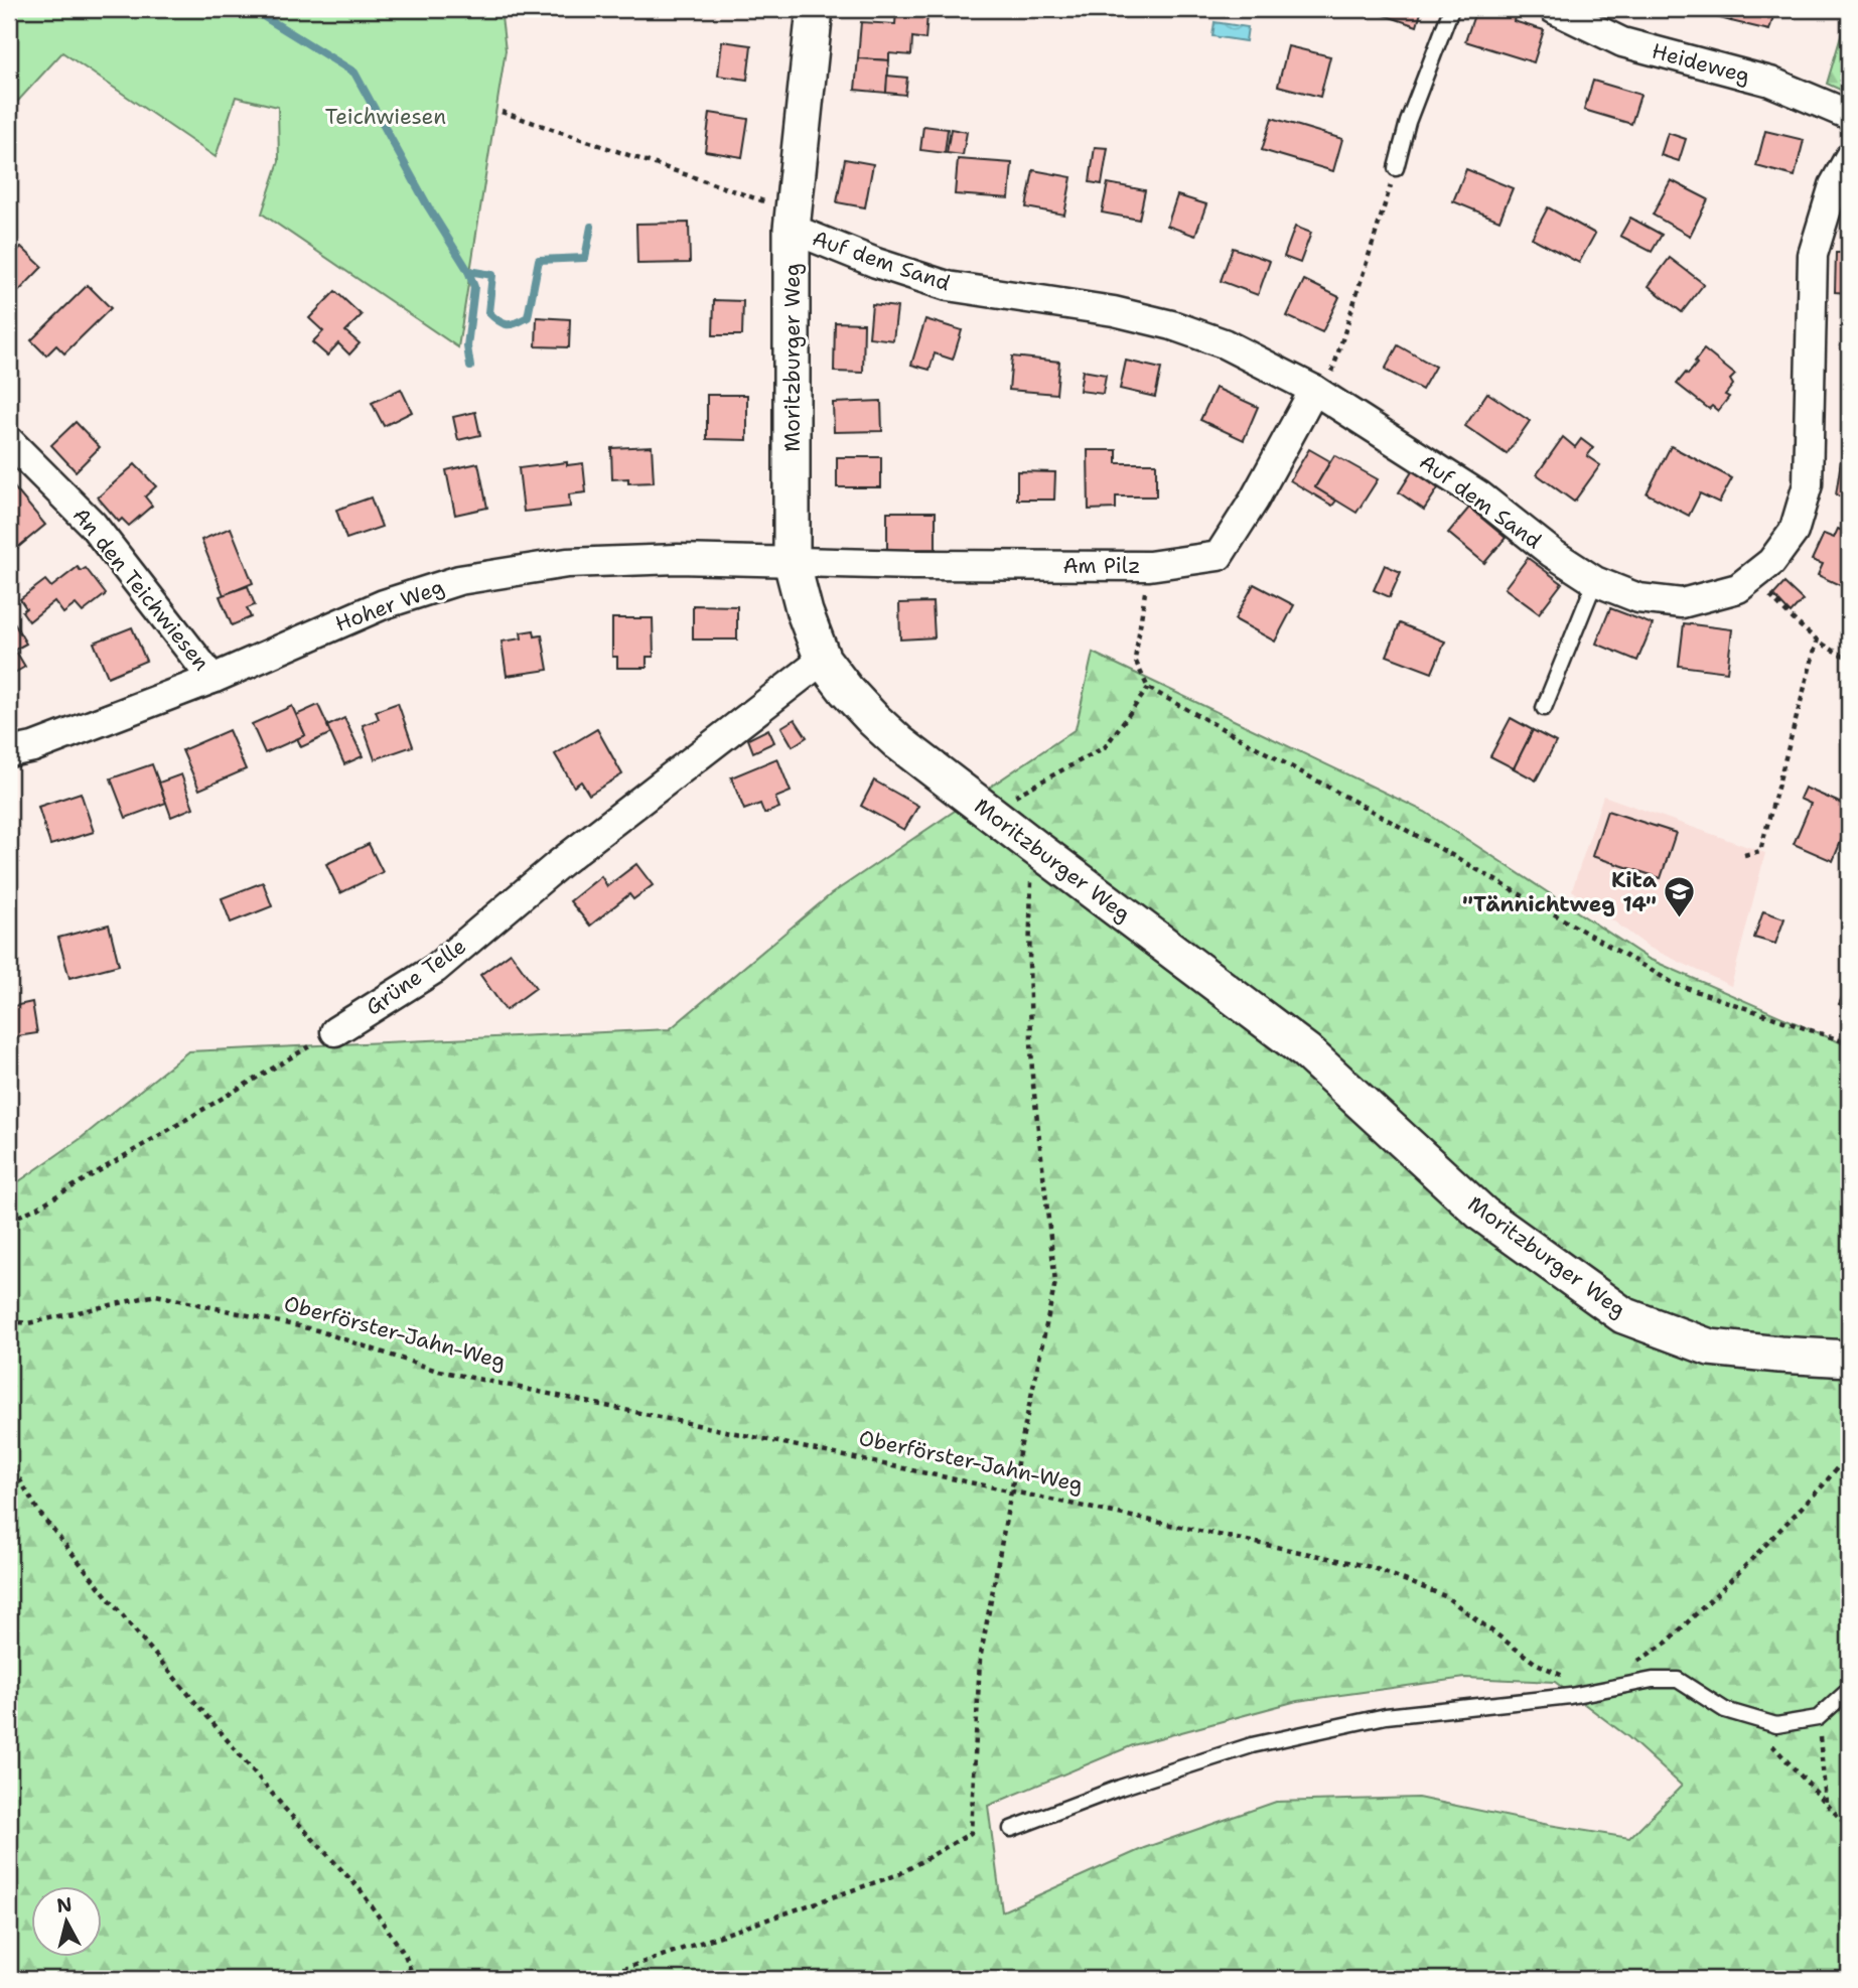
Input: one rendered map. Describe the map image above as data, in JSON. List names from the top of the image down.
{
  "streets": {
    "street": [
      "Heideweg",
      "Auf dem Sand",
      "Moritzburger Weg",
      "Am Pilz",
      "An den Teichwiesen",
      "Hoher Weg",
      "Grüne Telle"
    ],
    "path": ["Oberförster-Jahn-Weg"]
  },
  "crossings": [
    ["Auf dem Sand", "Moritzburger Weg"],
    ["Auf dem Sand", "Am Pilz"],
    ["Moritzburger Weg", "Am Pilz"],
    ["Moritzburger Weg", "Hoher Weg"],
    ["Moritzburger Weg", "Grüne Telle"],
    ["Am Pilz", "Hoher Weg"],
    ["An den Teichwiesen", "Hoher Weg"]
  ],
  "parks": ["Teichwiesen"],
  "places": {
    "school or university": ["Kita \"Tännichtweg 14\""]
  },
  "north": "top"
}
